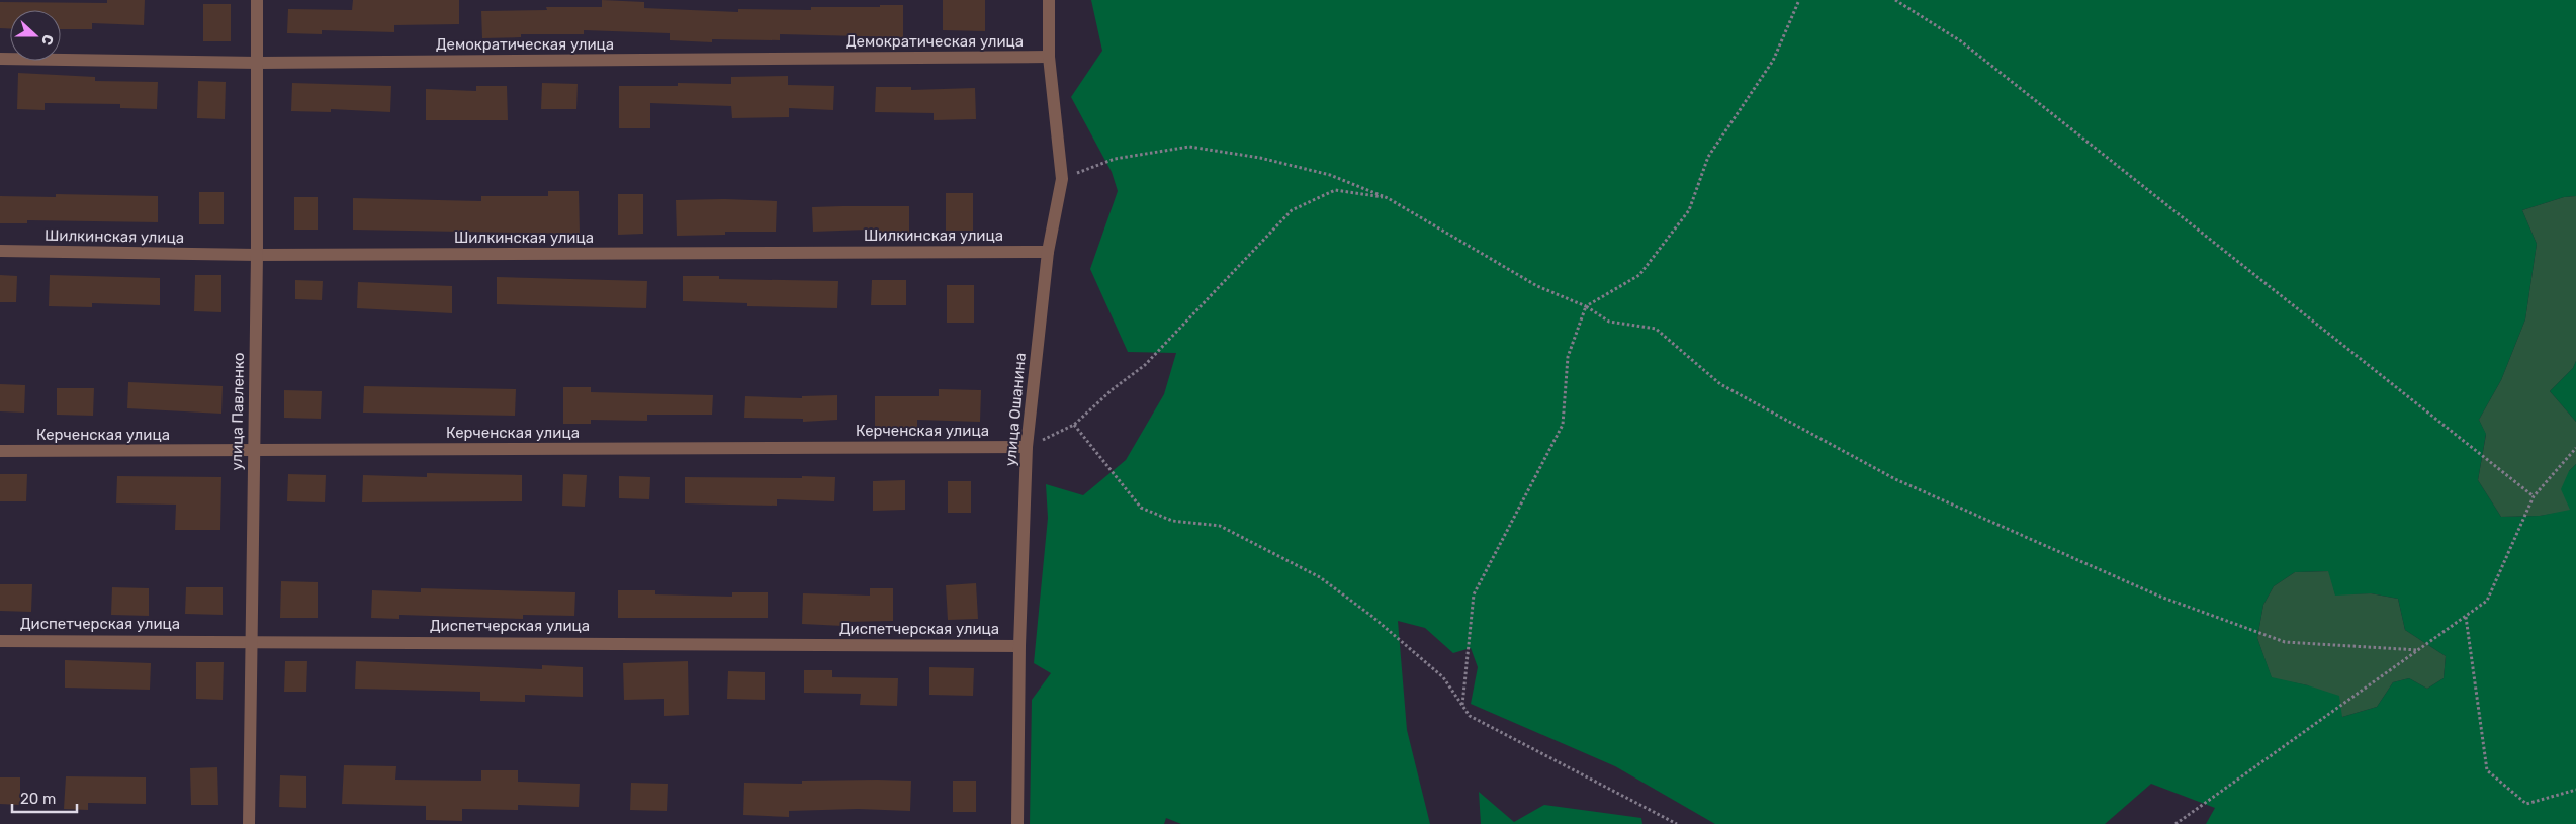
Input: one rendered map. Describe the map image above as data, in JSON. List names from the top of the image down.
{
  "streets": {
    "street": [
      "Демократическая улица",
      "Шилкинская улица",
      "улица Ошанина",
      "улица Павленко",
      "Керченская улица",
      "Диспетчерская улица"
    ]
  },
  "crossings": [
    ["Демократическая улица", "улица Ошанина"],
    ["Демократическая улица", "улица Павленко"],
    ["Шилкинская улица", "улица Ошанина"],
    ["Шилкинская улица", "улица Павленко"],
    ["улица Ошанина", "Керченская улица"],
    ["улица Ошанина", "Диспетчерская улица"],
    ["улица Павленко", "Керченская улица"],
    ["улица Павленко", "Диспетчерская улица"]
  ],
  "scale_bar": "20 m",
  "north": "right"
}
